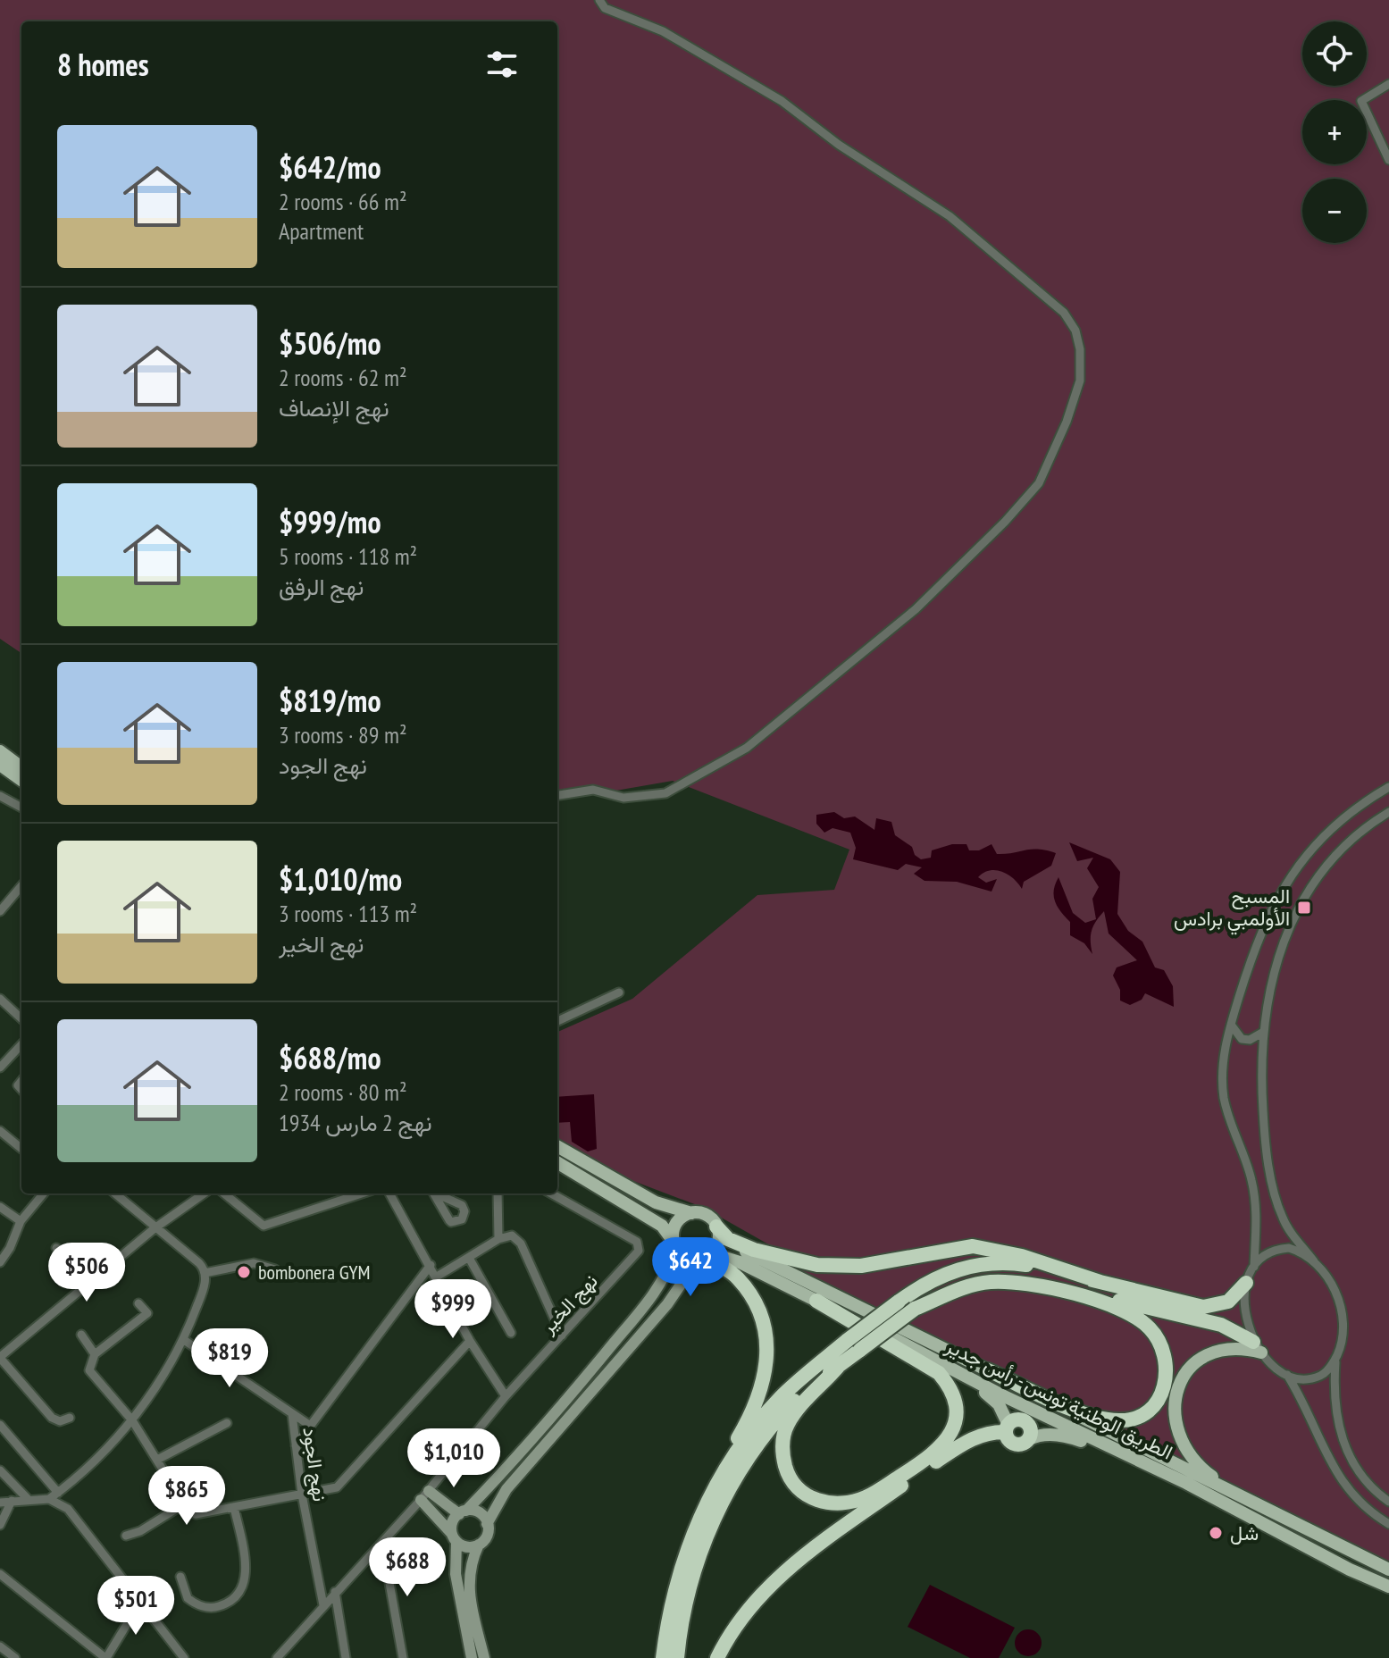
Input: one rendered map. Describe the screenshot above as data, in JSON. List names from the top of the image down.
{
  "streets": {
    "main road": ["الطريق الوطنية تونس - رأس جدير"],
    "street": ["نهج الخير", "نهج الجود"]
  },
  "crossings": [
    ["نهج الخير", "نهج الجود"]
  ],
  "places": {
    "transit": ["المسبح الأولمبي برادس"],
    "other": ["bombonera GYM", "شل"]
  },
  "page": {
    "map_buttons": ["+", "−"],
    "heading": "8 homes",
    "list": [
      {
        "name": "$642/mo",
        "note": "2 rooms · 66 m² · Apartment"
      },
      {
        "name": "$506/mo",
        "note": "2 rooms · 62 m² · نهج الإنصاف"
      },
      {
        "name": "$999/mo",
        "note": "5 rooms · 118 m² · نهج الرفق"
      },
      {
        "name": "$819/mo",
        "note": "3 rooms · 89 m² · نهج الجود"
      },
      {
        "name": "$1,010/mo",
        "note": "3 rooms · 113 m² · نهج الخير"
      },
      {
        "name": "$688/mo",
        "note": "2 rooms · 80 m² · نهج 2 مارس 1934"
      }
    ],
    "price": [
      "$642",
      "$506",
      "$999",
      "$819",
      "$1,010",
      "$865",
      "$688",
      "$501"
    ]
  }
}
